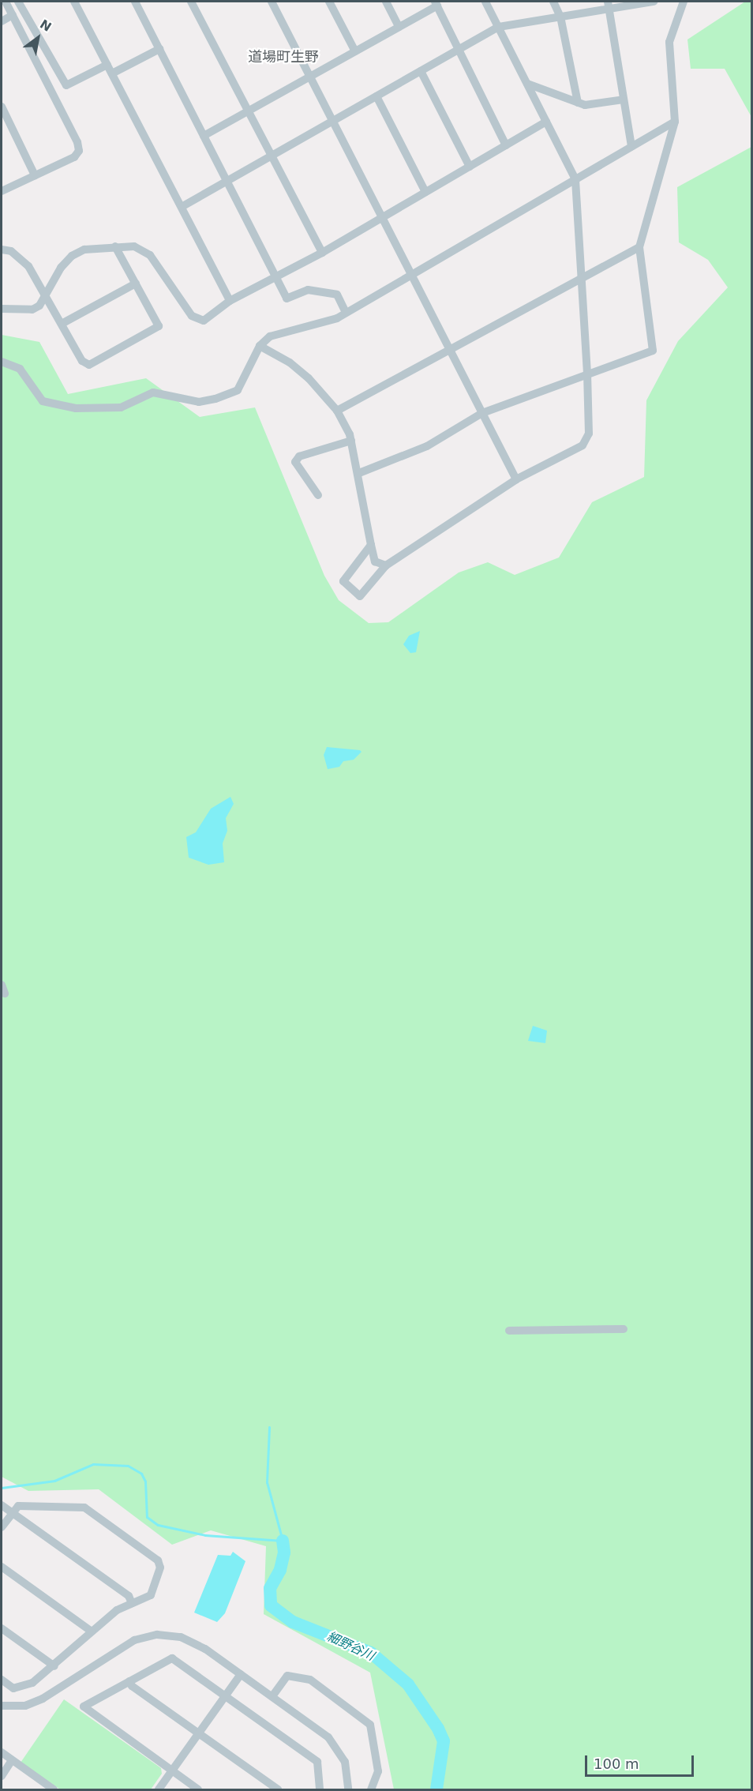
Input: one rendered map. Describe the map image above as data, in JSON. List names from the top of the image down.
{
  "districts": ["道場町生野"],
  "water": ["細野谷川"],
  "scale_bar": "100 m",
  "north": "top right"
}
